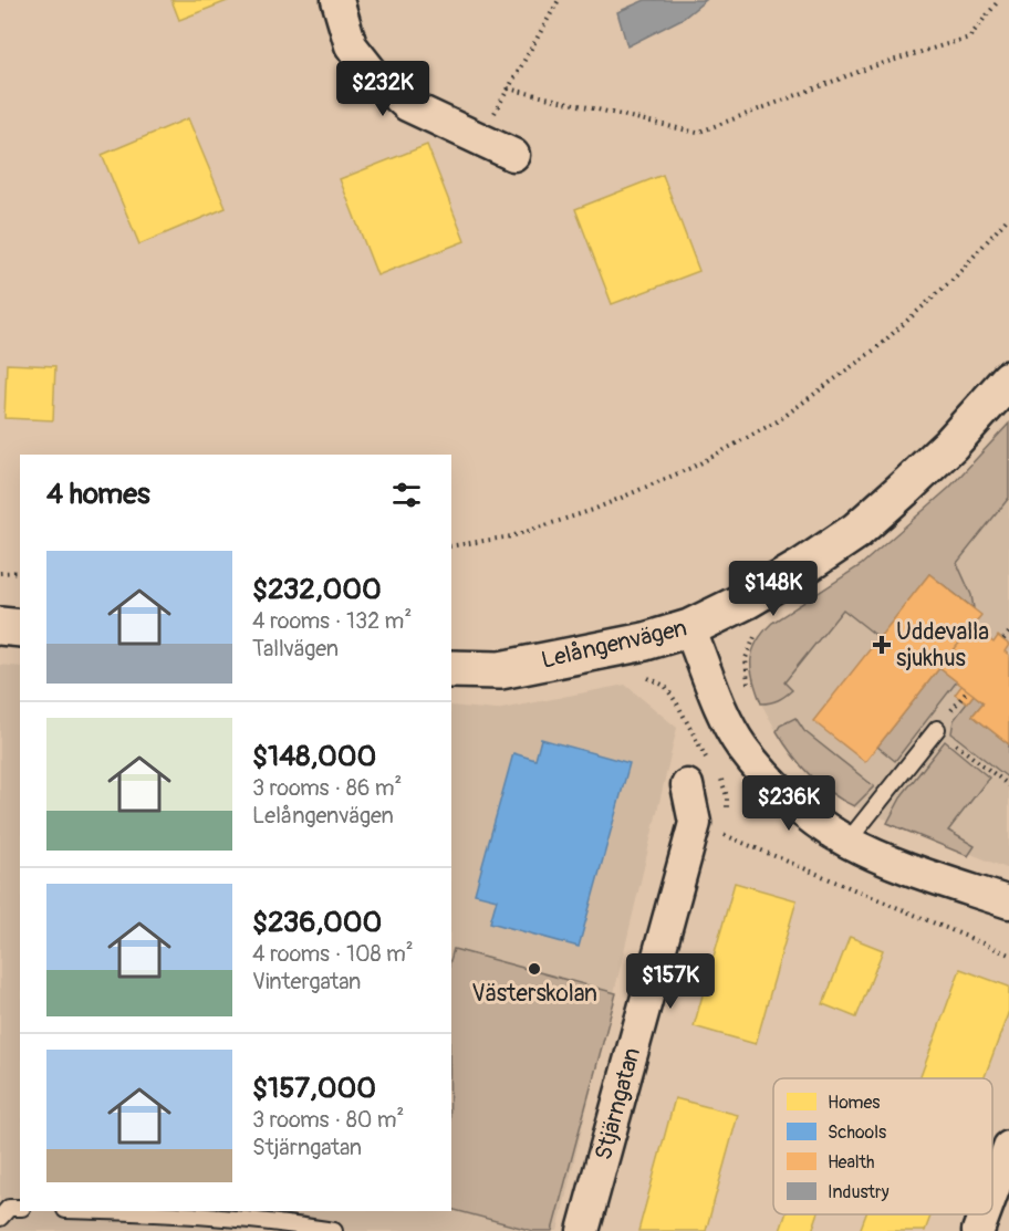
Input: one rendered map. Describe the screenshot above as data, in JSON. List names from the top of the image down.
{
  "streets": {
    "street": ["Lelångenvägen", "Stjärngatan"]
  },
  "places": {
    "health": ["Uddevalla sjukhus"],
    "other": ["Västerskolan"]
  },
  "legend": [
    "Homes",
    "Schools",
    "Health",
    "Industry"
  ],
  "page": {
    "price": [
      "$232K",
      "$148K",
      "$236K",
      "$157K"
    ],
    "heading": "4 homes",
    "list": [
      {
        "name": "$232,000",
        "note": "4 rooms · 132 m² · Tallvägen"
      },
      {
        "name": "$148,000",
        "note": "3 rooms · 86 m² · Lelångenvägen"
      },
      {
        "name": "$236,000",
        "note": "4 rooms · 108 m² · Vintergatan"
      },
      {
        "name": "$157,000",
        "note": "3 rooms · 80 m² · Stjärngatan"
      }
    ]
  }
}
